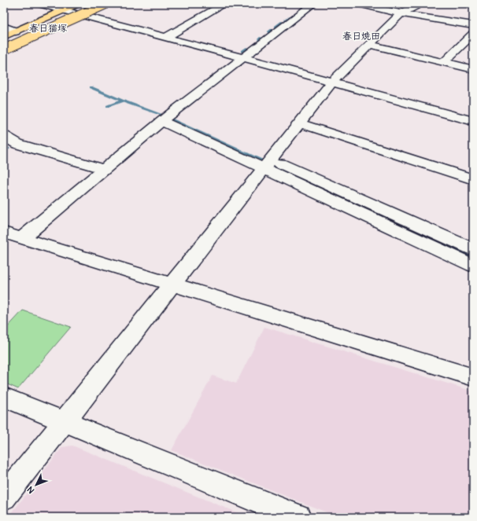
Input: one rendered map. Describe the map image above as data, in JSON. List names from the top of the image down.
{
  "districts": ["春日猫塚", "春日焼田"],
  "north": "bottom left"
}
